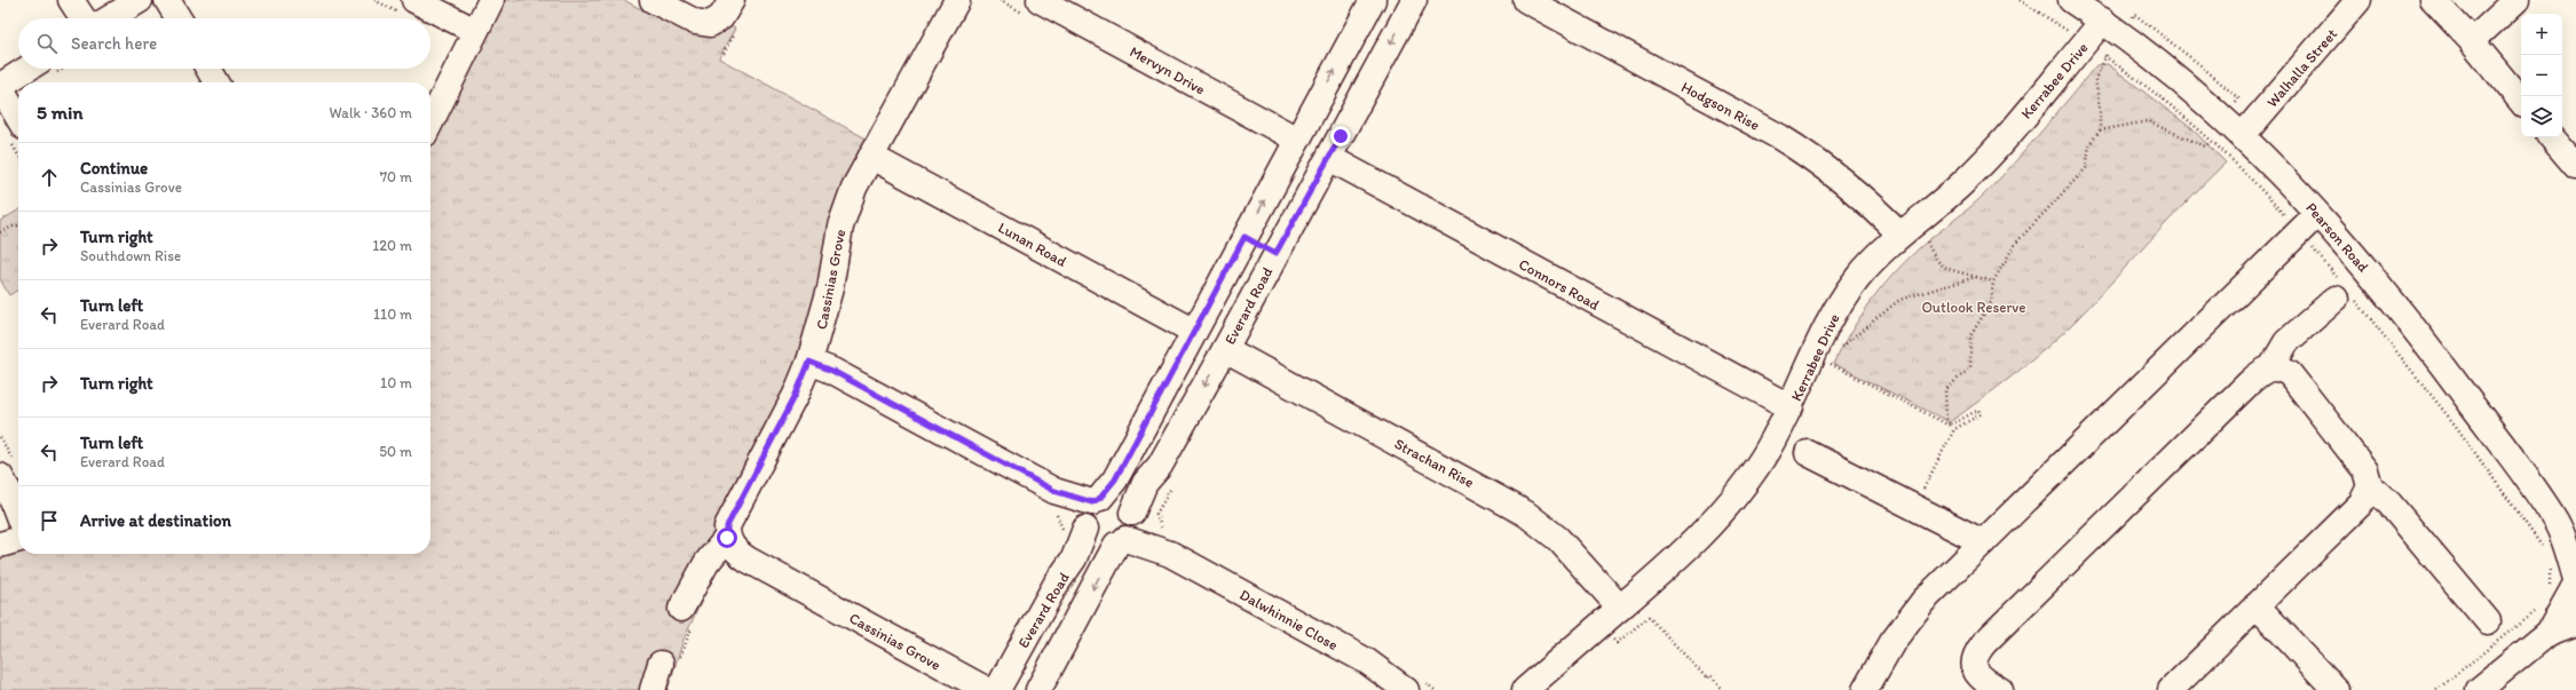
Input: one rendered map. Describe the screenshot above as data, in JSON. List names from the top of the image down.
{
  "streets": {
    "street": [
      "Walhalla Street",
      "Mervyn Drive",
      "Kerrabee Drive",
      "Hodgson Rise",
      "Pearson Road",
      "Lunan Road",
      "Cassinias Grove",
      "Connors Road",
      "Everard Road",
      "Strachan Rise",
      "Dalwhinnie Close"
    ]
  },
  "crossings": [
    ["Walhalla Street", "Pearson Road"],
    ["Mervyn Drive", "Everard Road"],
    ["Kerrabee Drive", "Hodgson Rise"],
    ["Kerrabee Drive", "Pearson Road"],
    ["Kerrabee Drive", "Connors Road"],
    ["Kerrabee Drive", "Strachan Rise"],
    ["Lunan Road", "Cassinias Grove"],
    ["Lunan Road", "Everard Road"],
    ["Connors Road", "Everard Road"],
    ["Everard Road", "Strachan Rise"],
    ["Everard Road", "Dalwhinnie Close"]
  ],
  "parks": ["Outlook Reserve"],
  "page": {
    "map_buttons": ["+", "−"],
    "search": "Search here",
    "heading": ["5 min", "Walk · 360 m"],
    "list": [
      ["Continue", "Cassinias Grove", "70 m"],
      ["Turn right", "Southdown Rise", "120 m"],
      ["Turn left", "Everard Road", "110 m"],
      ["Turn right", "10 m"],
      ["Turn left", "Everard Road", "50 m"],
      "Arrive at destination"
    ]
  }
}
